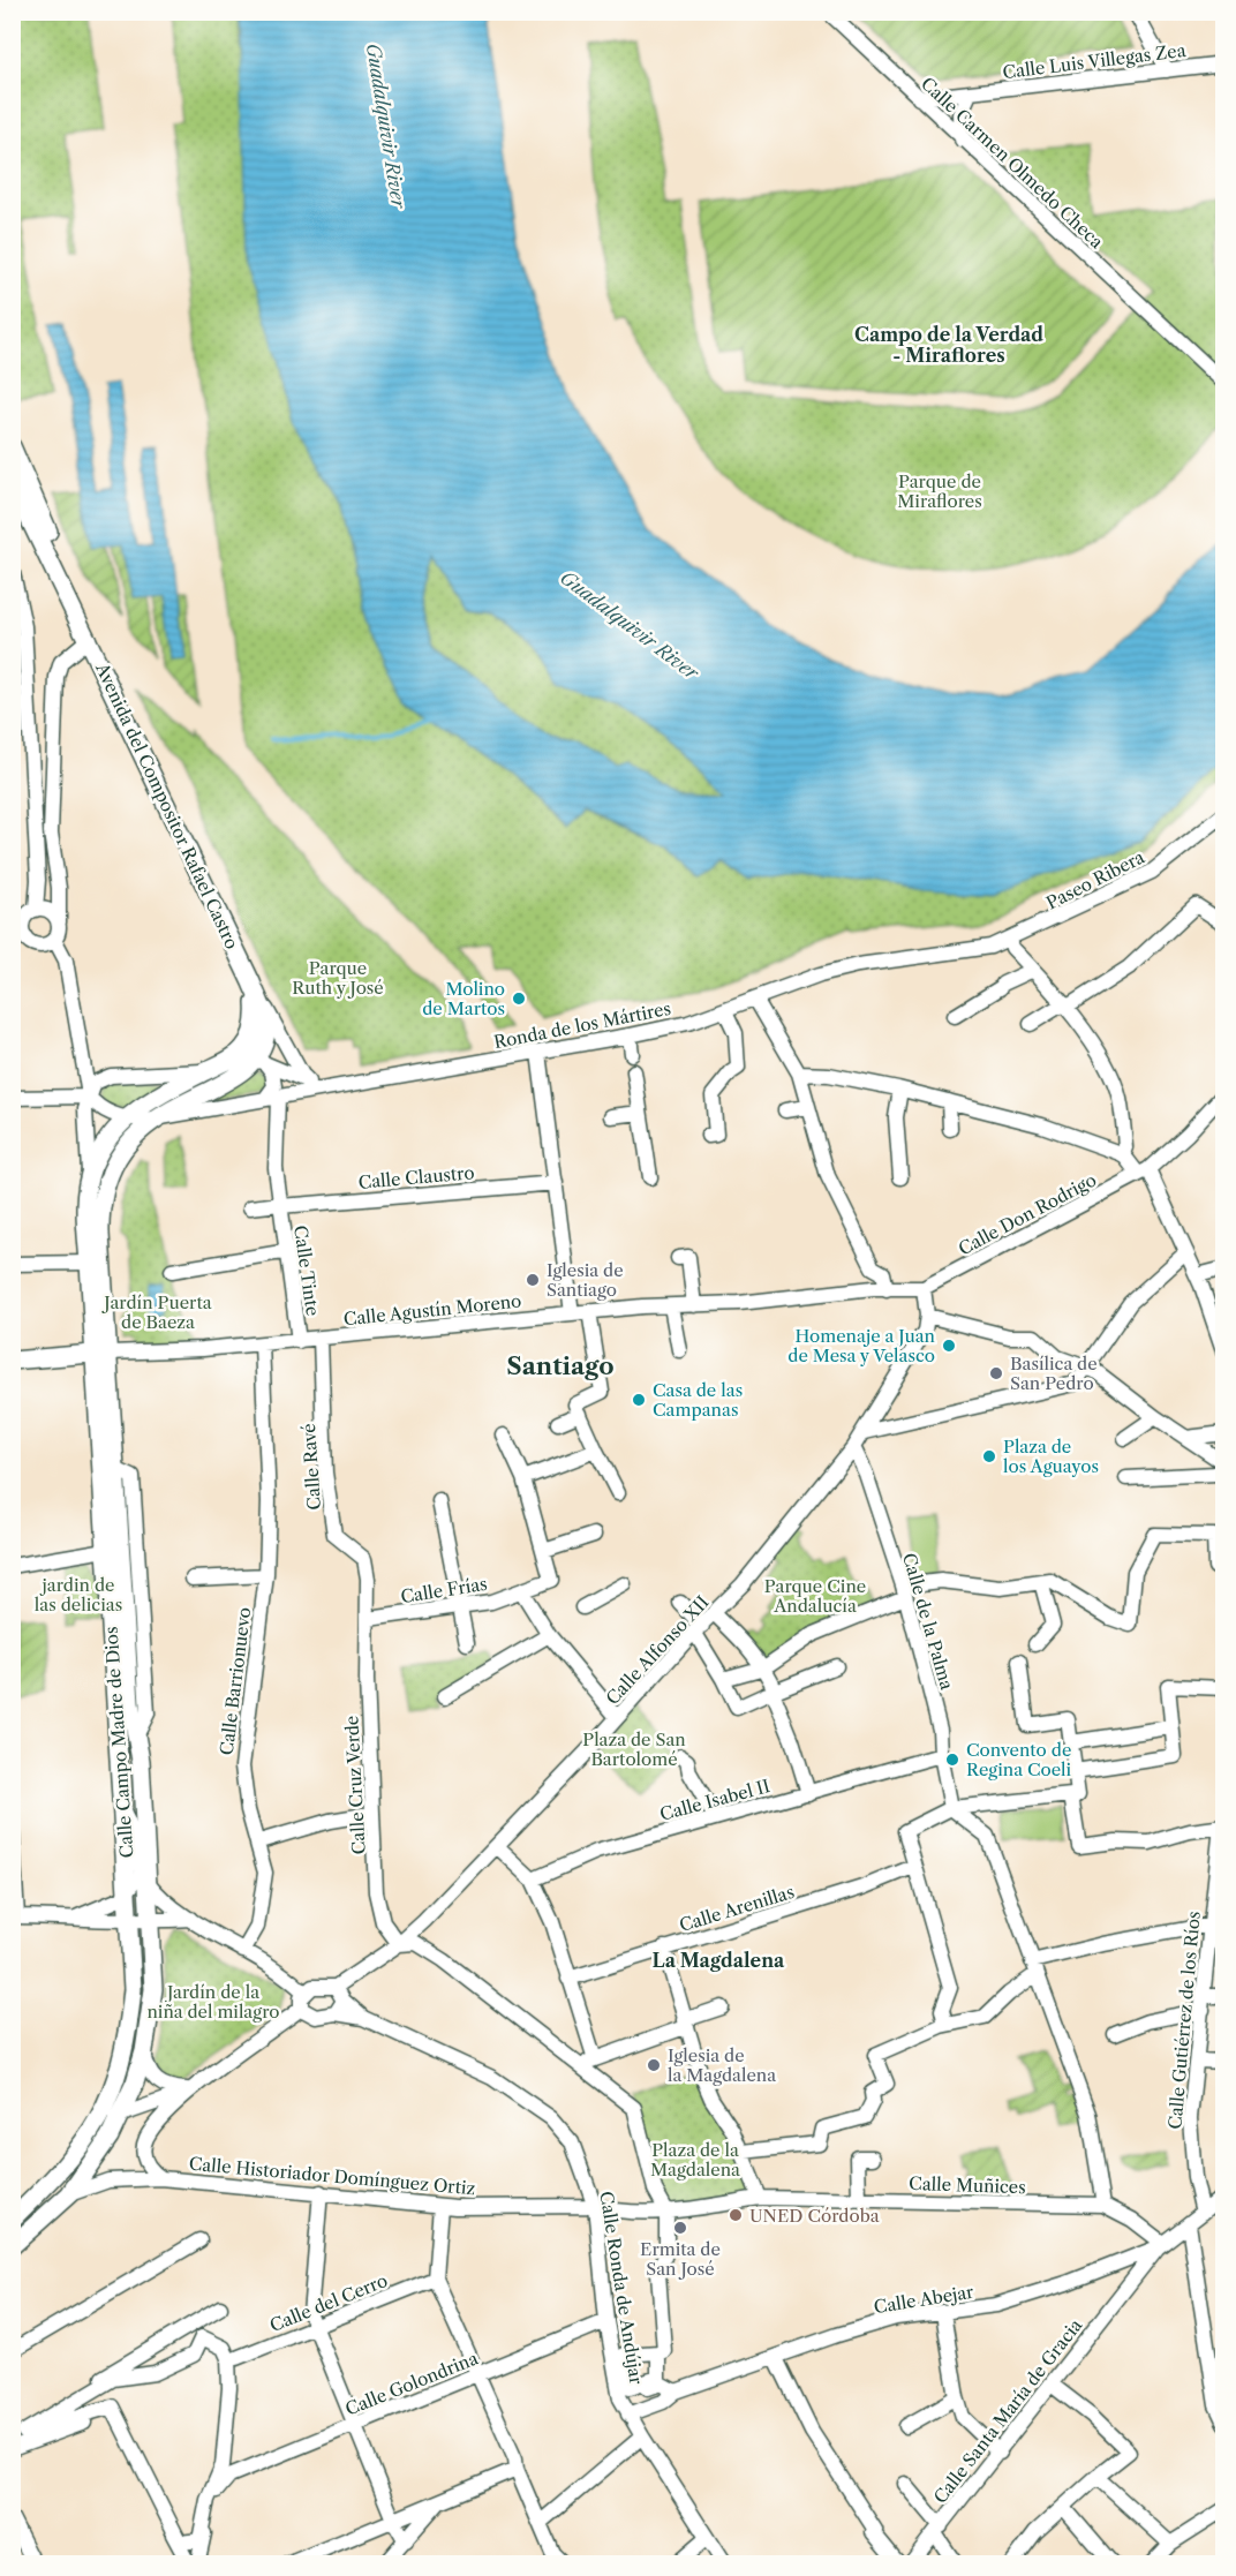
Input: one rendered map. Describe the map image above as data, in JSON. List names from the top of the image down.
{
  "streets": {
    "main road": ["Avenida del Compositor Rafael Castro", "Calle Campo Madre de Dios"],
    "street": [
      "Calle Luis Villegas Zea",
      "Calle Carmen Olmedo Checa",
      "Paseo Ribera",
      "Ronda de los Mártires",
      "Calle Claustro",
      "Calle Don Rodrigo",
      "Calle Tinte",
      "Calle Agustín Moreno",
      "Calle Ravé",
      "Calle Frías",
      "Calle de la Palma",
      "Calle Alfonso XII",
      "Calle Barrionuevo",
      "Calle Cruz Verde",
      "Calle Isabel II",
      "Calle Arenillas",
      "Calle Gutiérrez de los Ríos",
      "Calle Historiador Domínguez Ortiz",
      "Calle Muñices",
      "Calle Ronda de Andújar",
      "Calle Abejar",
      "Calle del Cerro",
      "Calle Golondrina",
      "Calle Santa María de Gracia"
    ]
  },
  "crossings": [
    ["Calle Luis Villegas Zea", "Calle Carmen Olmedo Checa"],
    ["Paseo Ribera", "Ronda de los Mártires"],
    ["Ronda de los Mártires", "Calle Tinte"],
    ["Ronda de los Mártires", "Calle Campo Madre de Dios"],
    ["Calle Claustro", "Calle Tinte"],
    ["Calle Don Rodrigo", "Calle Agustín Moreno"],
    ["Calle Tinte", "Calle Agustín Moreno"],
    ["Calle Tinte", "Calle Campo Madre de Dios"],
    ["Calle Agustín Moreno", "Calle Ravé"],
    ["Calle Agustín Moreno", "Calle Barrionuevo"],
    ["Calle Agustín Moreno", "Calle Campo Madre de Dios"],
    ["Calle Ravé", "Calle Frías"],
    ["Calle Ravé", "Calle Cruz Verde"],
    ["Calle Frías", "Calle Cruz Verde"],
    ["Calle de la Palma", "Calle Alfonso XII"],
    ["Calle de la Palma", "Calle Isabel II"],
    ["Calle Alfonso XII", "Calle Cruz Verde"],
    ["Calle Alfonso XII", "Calle Ronda de Andújar"],
    ["Calle Campo Madre de Dios", "Calle Historiador Domínguez Ortiz"],
    ["Calle Historiador Domínguez Ortiz", "Calle Ronda de Andújar"],
    ["Calle Muñices", "Calle Abejar"],
    ["Calle Muñices", "Calle Santa María de Gracia"],
    ["Calle Ronda de Andújar", "Calle Abejar"],
    ["Calle Ronda de Andújar", "Calle Golondrina"],
    ["Calle Abejar", "Calle Santa María de Gracia"]
  ],
  "districts": ["Campo de la Verdad - Miraflores", "Santiago", "La Magdalena"],
  "water": ["Guadalquivir River"],
  "parks": [
    "Parque de Miraflores",
    "Parque Ruth y José",
    "Jardín Puerta de Baeza",
    "jardin de las delicias",
    "Parque Cine Andalucía",
    "Plaza de San Bartolomé",
    "Jardín de la niña del milagro",
    "Plaza de la Magdalena"
  ],
  "places": [
    "Molino de Martos",
    "Iglesia de Santiago",
    "Homenaje a Juan de Mesa y Velasco",
    "Basílica de San Pedro",
    "Casa de las Campanas",
    "Plaza de los Aguayos",
    "Convento de Regina Coeli",
    "Iglesia de la Magdalena",
    "UNED Córdoba",
    "Ermita de San José"
  ]
}
